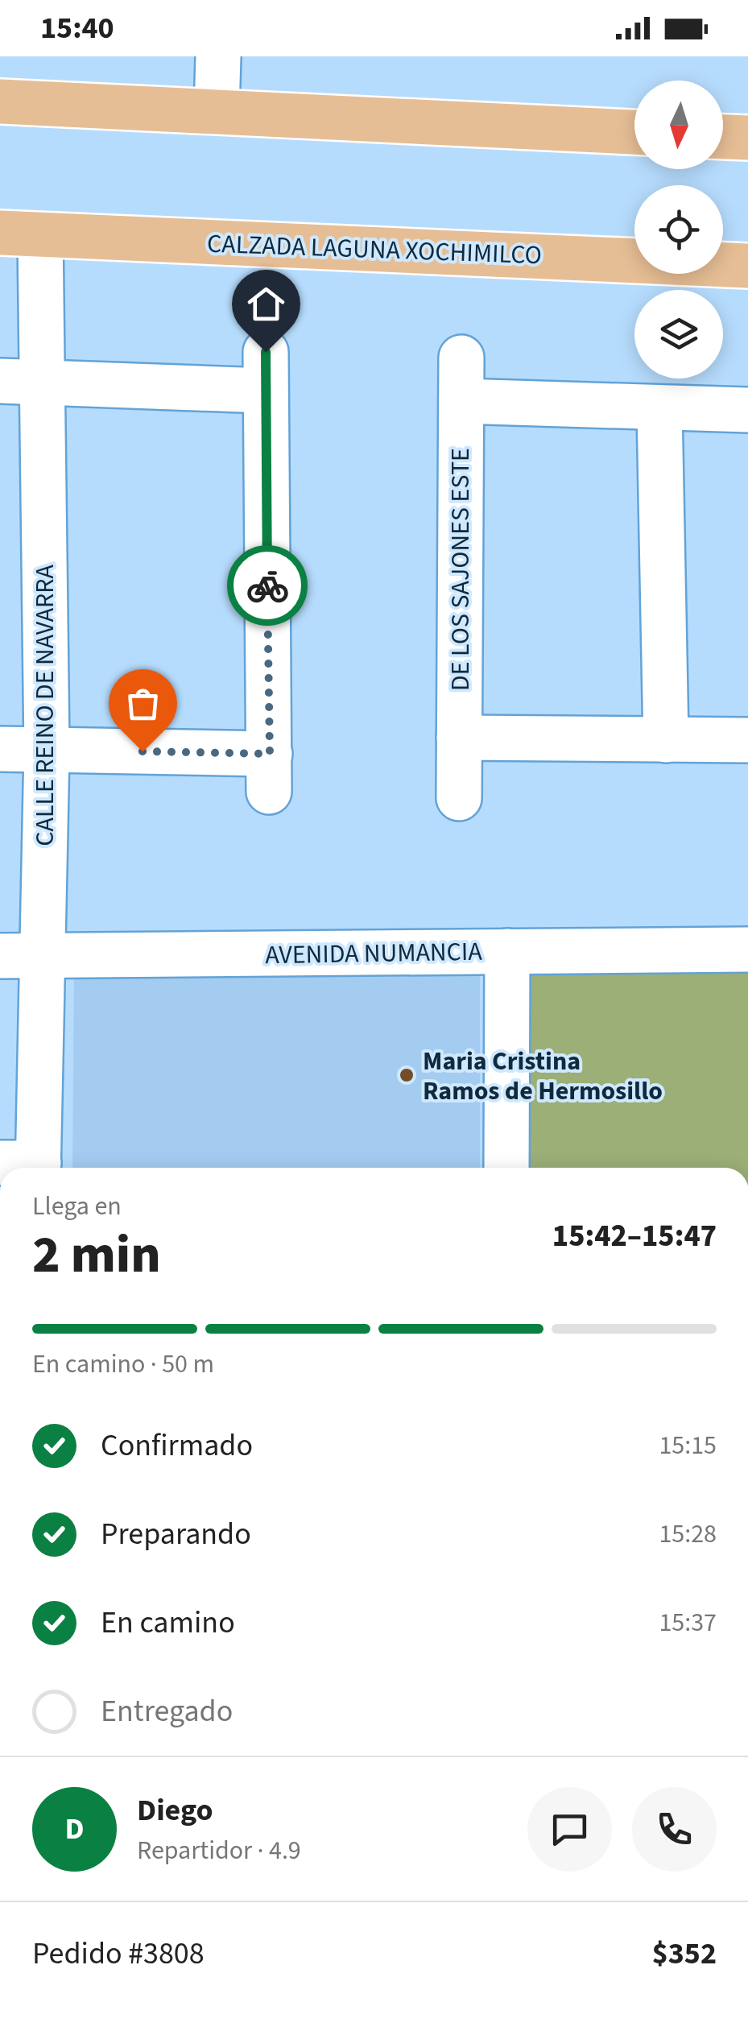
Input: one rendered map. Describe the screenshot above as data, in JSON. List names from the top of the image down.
{
  "streets": {
    "main road": ["CALZADA LAGUNA XOCHIMILCO"],
    "street": ["DE LOS SAJONES ESTE", "CALLE REINO DE NAVARRA", "AVENIDA NUMANCIA"]
  },
  "crossings": [
    ["CALZADA LAGUNA XOCHIMILCO", "CALLE REINO DE NAVARRA"],
    ["CALLE REINO DE NAVARRA", "AVENIDA NUMANCIA"]
  ],
  "places": ["Maria Cristina Ramos de Hermosillo"],
  "north": "bottom",
  "page": {
    "status": "15:40",
    "heading": ["2 min", "Llega en", "15:42–15:47"],
    "panel": [
      "Diego",
      "Repartidor · 4.9",
      "Pedido #3808",
      "$352"
    ],
    "bar": "En camino · 50 m",
    "list": [
      ["Confirmado", "15:15"],
      ["Preparando", "15:28"],
      ["En camino", "15:37"],
      "Entregado"
    ],
    "round": "D"
  }
}
